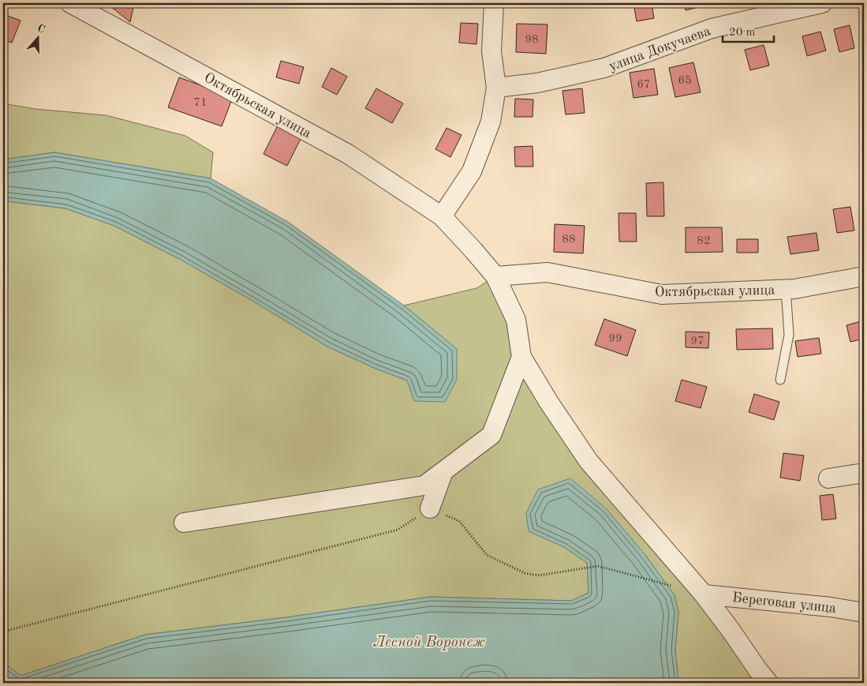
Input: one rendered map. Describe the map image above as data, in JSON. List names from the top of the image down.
{
  "streets": {
    "street": ["улица Докучаева", "Октябрьская улица", "Береговая улица"]
  },
  "water": ["Лесной Воронеж"],
  "house_numbers": [
    "98",
    "65",
    "67",
    "71",
    "88",
    "82",
    "99",
    "97"
  ],
  "scale_bar": "20 m",
  "north": "top"
}
